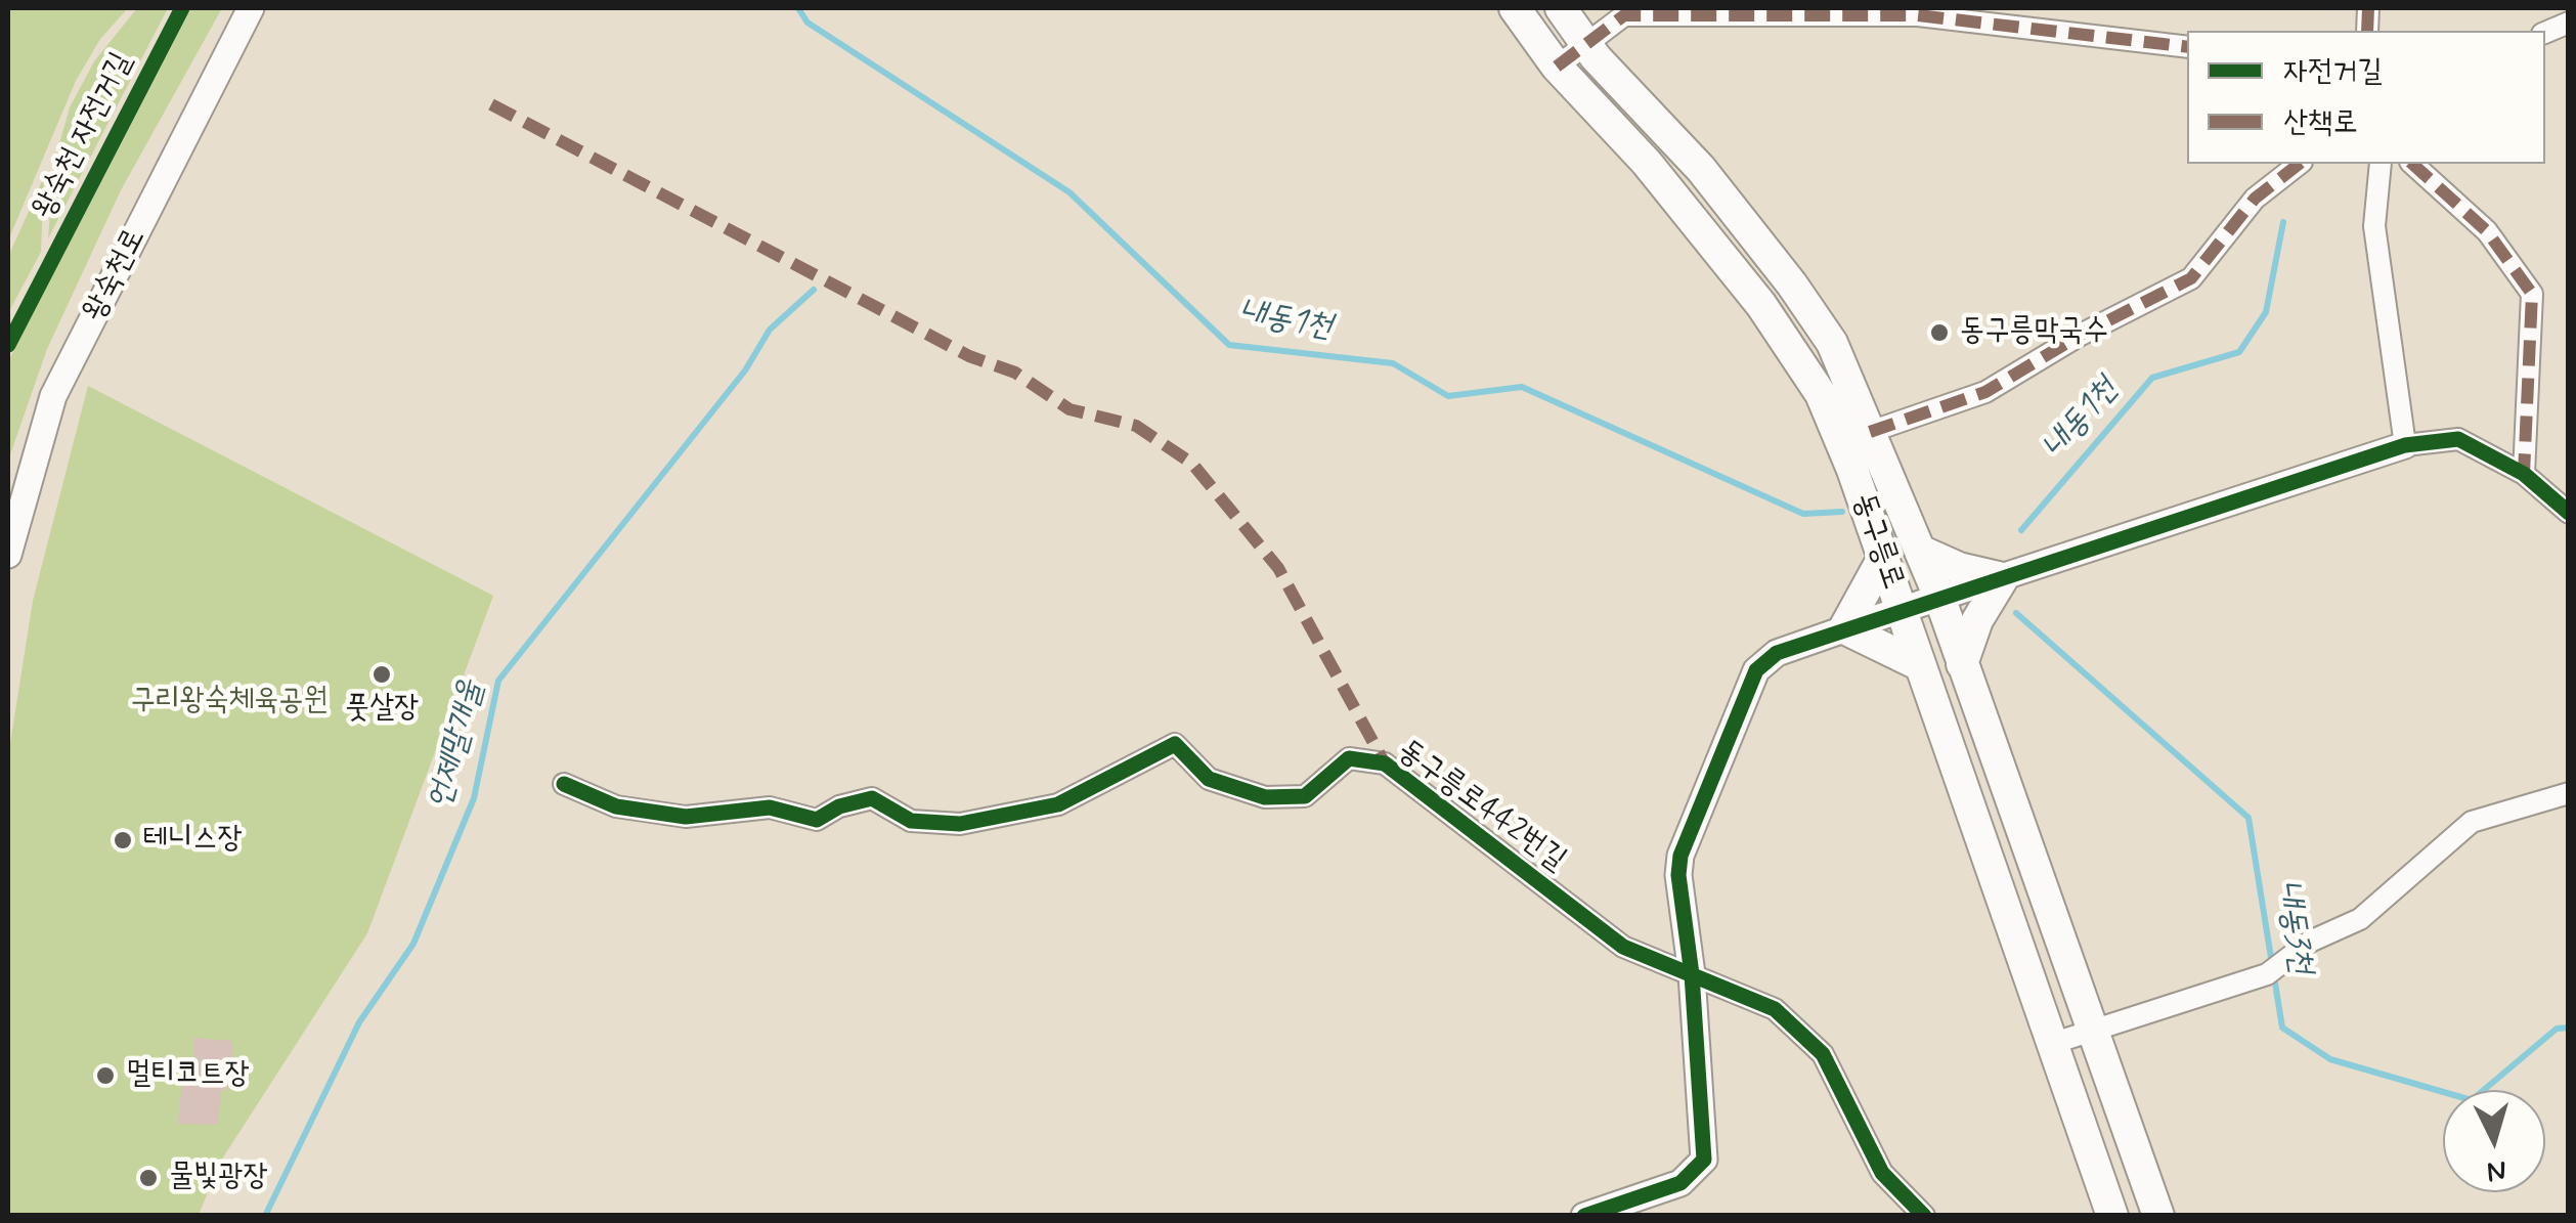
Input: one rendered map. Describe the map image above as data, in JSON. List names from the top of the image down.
{
  "streets": {
    "main road": ["동구릉로"],
    "street": ["왕숙천로", "동구릉로442번길"],
    "cycle path": ["왕숙천 자전거길"]
  },
  "water": ["내동1천", "언제말개울", "내동3천"],
  "parks": ["구리왕숙체육공원"],
  "places": [
    "동구릉막국수",
    "풋살장",
    "테니스장",
    "멀티코트장",
    "물빛광장"
  ],
  "legend": ["자전거길", "산책로"],
  "north": "bottom"
}
